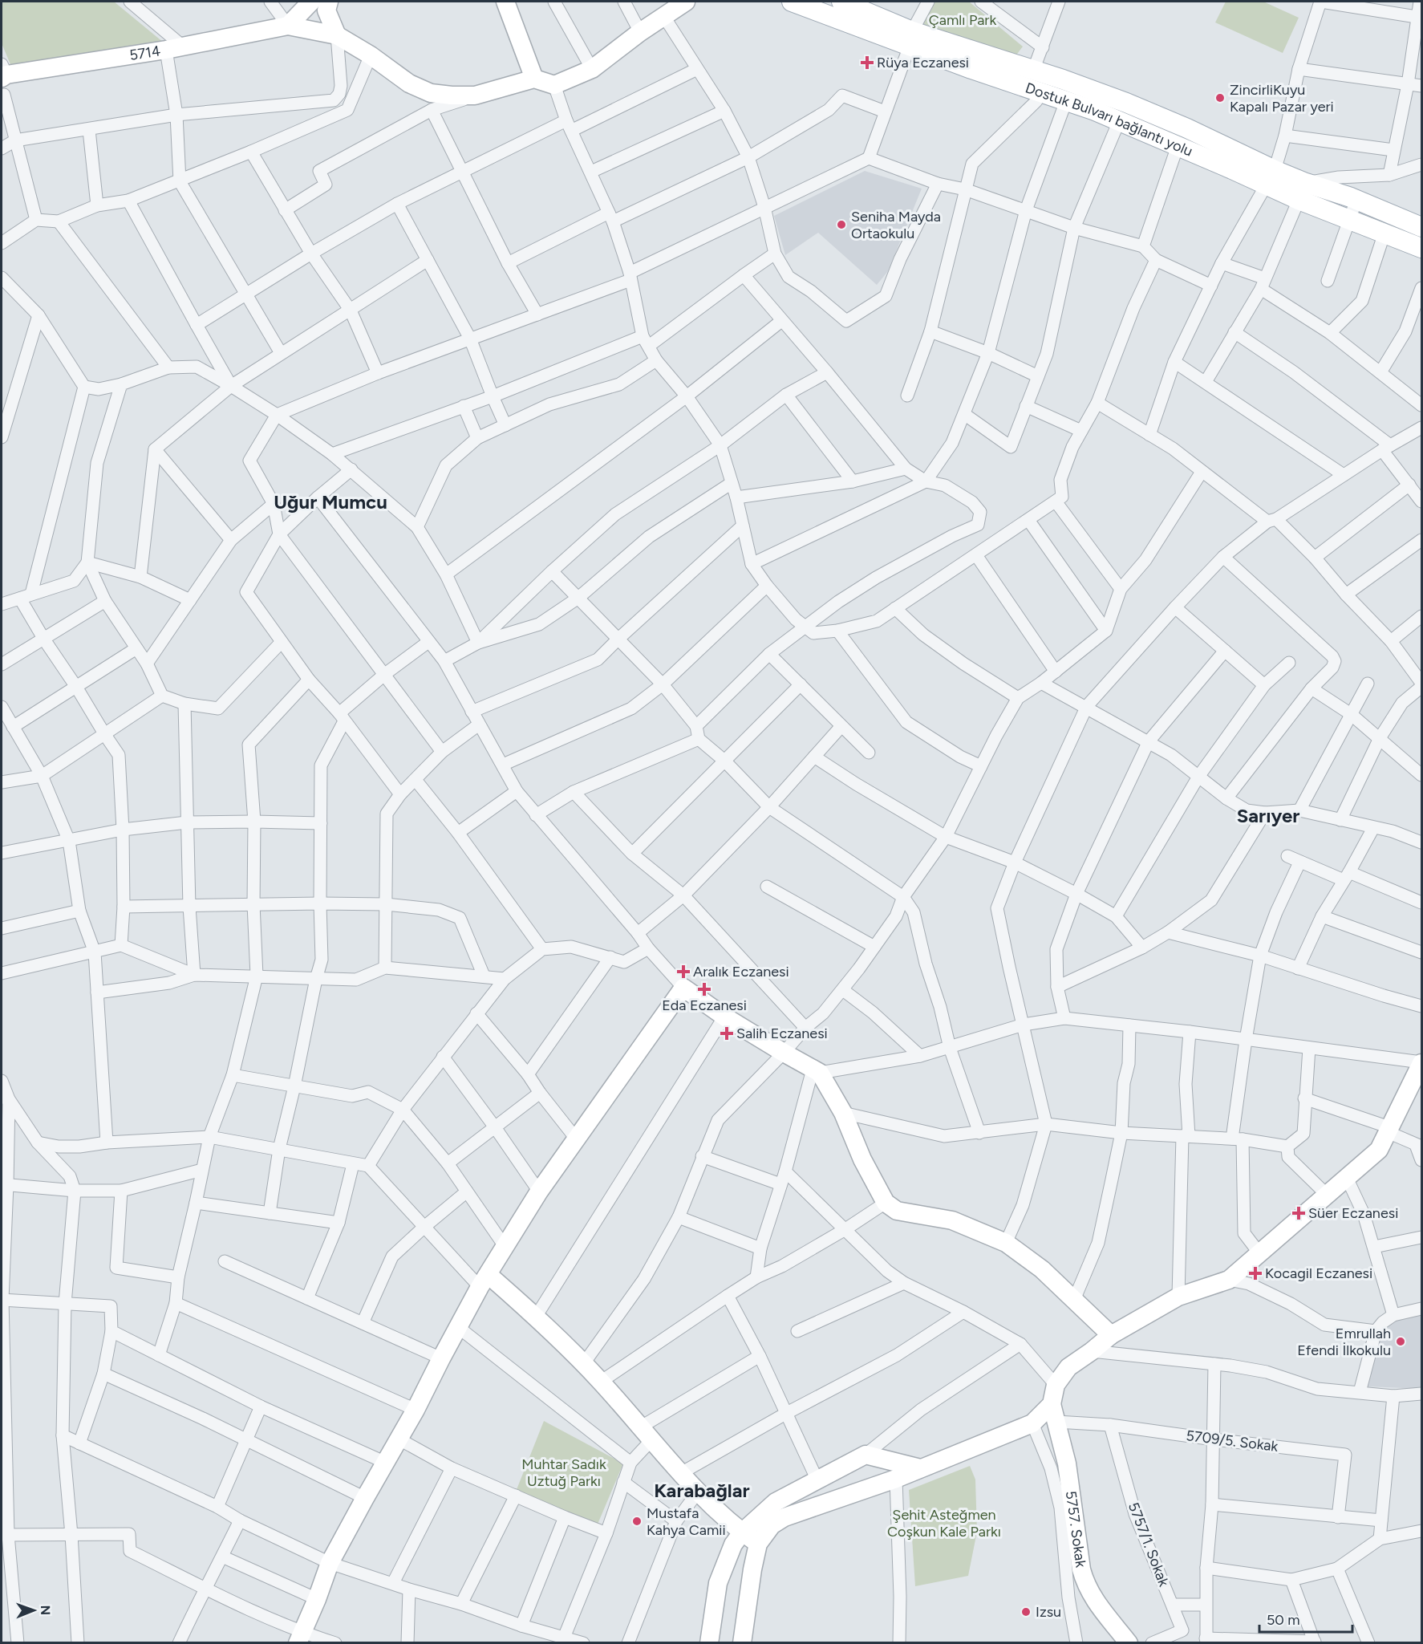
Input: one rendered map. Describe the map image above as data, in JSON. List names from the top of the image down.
{
  "streets": {
    "main road": ["5714", "Dostuk Bulvarı bağlantı yolu", "5757. Sokak"],
    "street": ["5709/5. Sokak", "5757/1. Sokak"]
  },
  "crossings": [
    ["5709/5. Sokak", "5757. Sokak"],
    ["5709/5. Sokak", "5757/1. Sokak"]
  ],
  "districts": ["Uğur Mumcu", "Sarıyer", "Karabağlar"],
  "parks": ["Çamlı Park", "Muhtar Sadık Uztuğ Parkı", "Şehit Asteğmen Coşkun Kale Parkı"],
  "places": {
    "health": [
      "Rüya Eczanesi",
      "Aralık Eczanesi",
      "Eda Eczanesi",
      "Salih Eczanesi",
      "Süer Eczanesi",
      "Kocagil Eczanesi"
    ],
    "other": [
      "ZincirliKuyu Kapalı Pazar yeri",
      "Seniha Mayda Ortaokulu",
      "Emrullah Efendi İlkokulu",
      "Mustafa Kahya Camii",
      "Izsu"
    ]
  },
  "scale_bar": "50 m",
  "north": "right"
}
